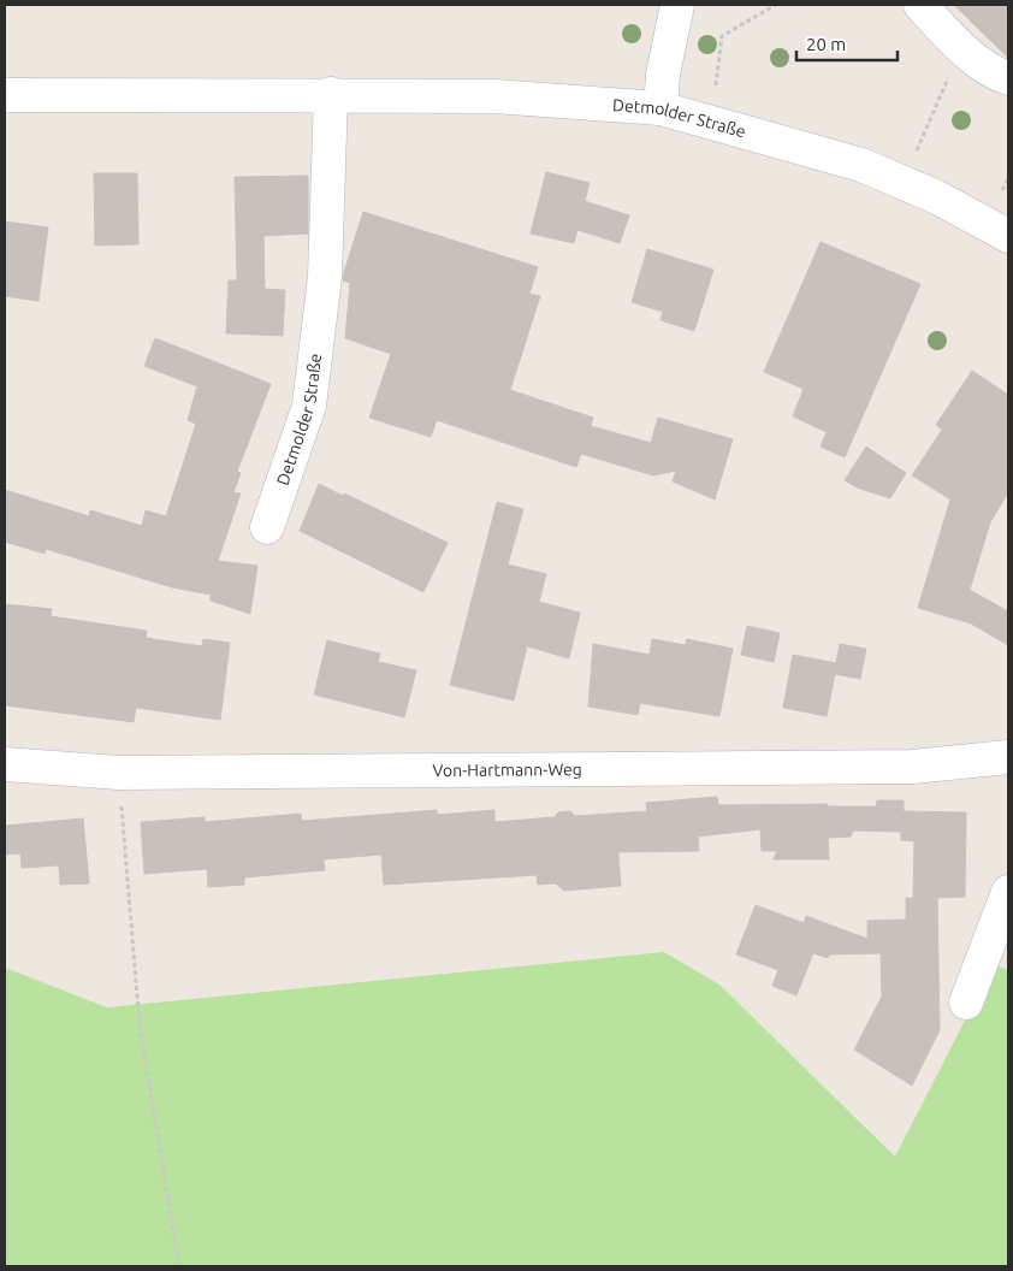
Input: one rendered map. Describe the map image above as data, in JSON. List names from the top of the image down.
{
  "streets": {
    "street": ["Detmolder Straße", "Von-Hartmann-Weg"]
  },
  "scale_bar": "20 m"
}
